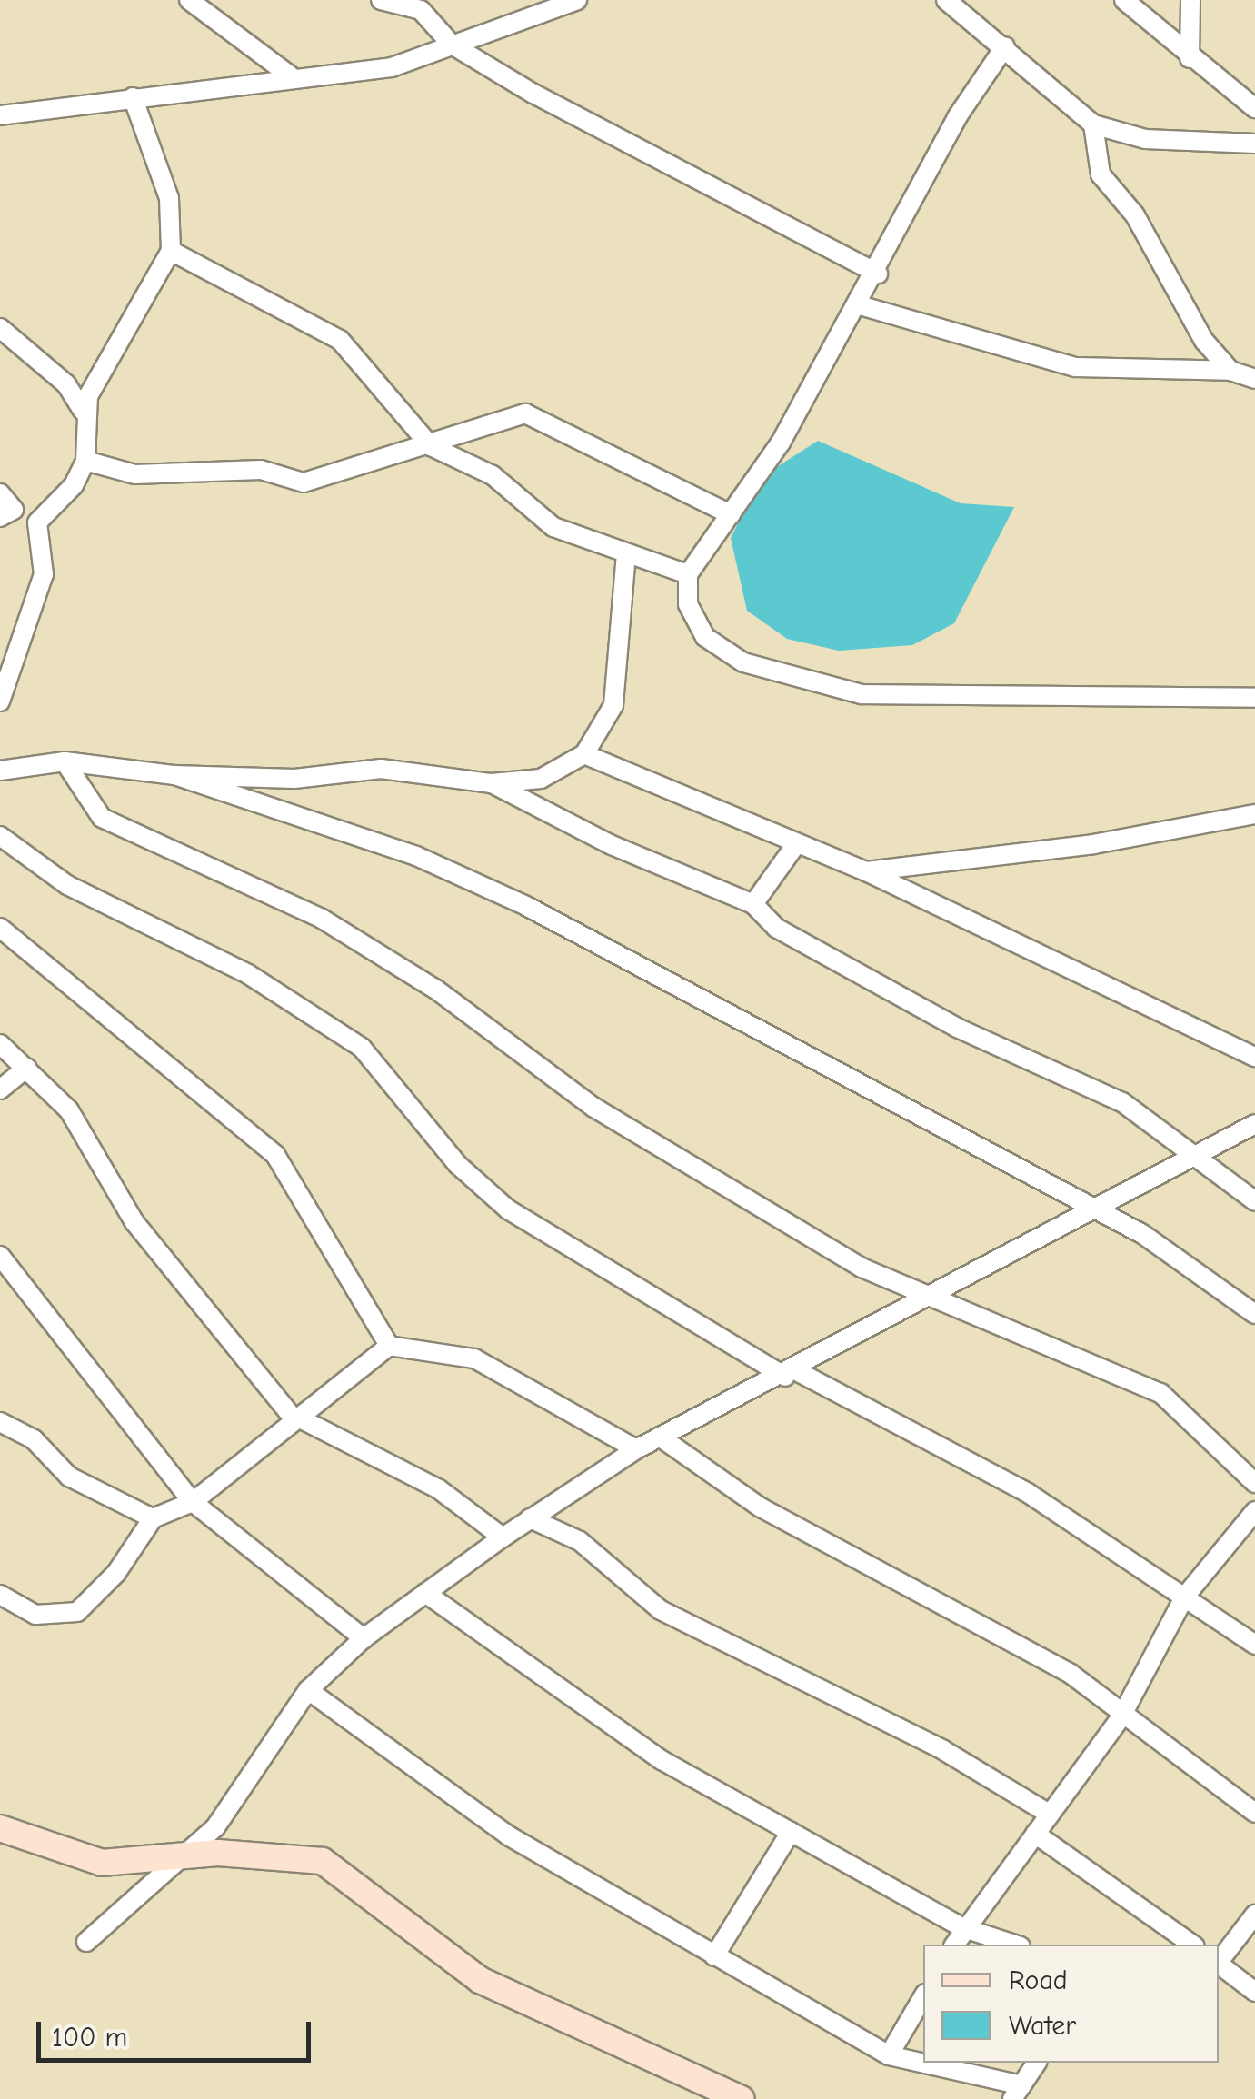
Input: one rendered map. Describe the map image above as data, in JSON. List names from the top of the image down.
{
  "legend": ["Road", "Water"],
  "scale_bar": "100 m"
}
